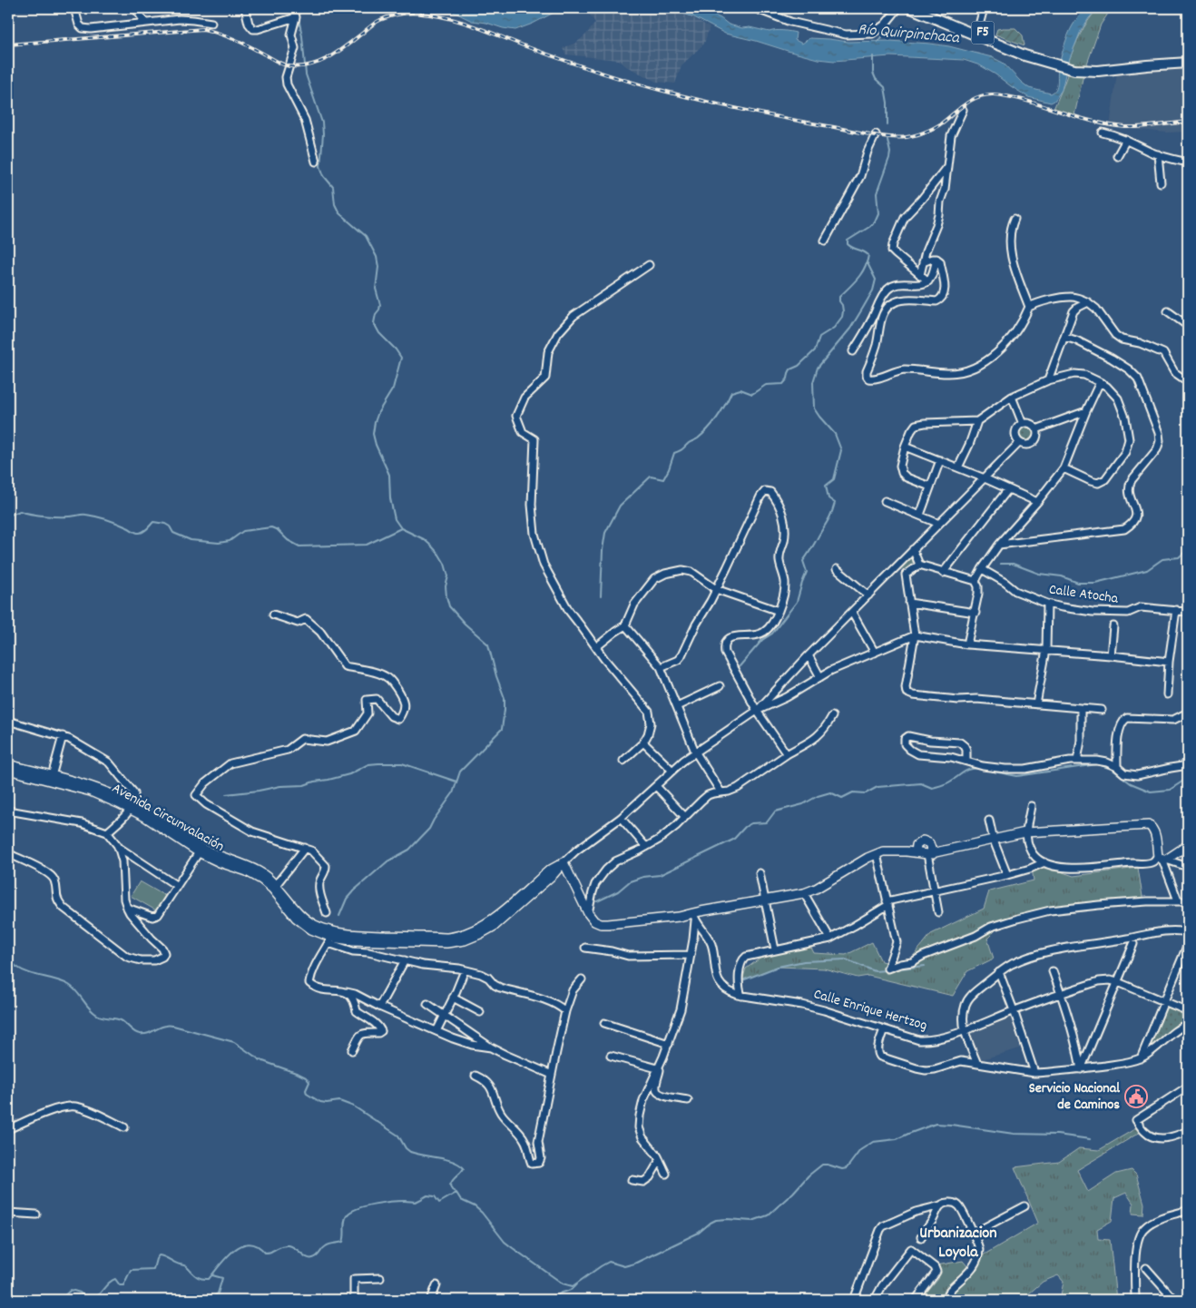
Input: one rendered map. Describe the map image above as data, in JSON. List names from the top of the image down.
{
  "streets": {
    "highway": ["F5"],
    "main road": ["Avenida Circunvalación"],
    "street": ["Calle Atocha", "Calle Enrique Hertzog"]
  },
  "districts": ["Urbanizacion Loyola"],
  "water": ["Río Quirpinchaca"],
  "places": {
    "public building": ["Servicio Nacional de Caminos"]
  }
}
